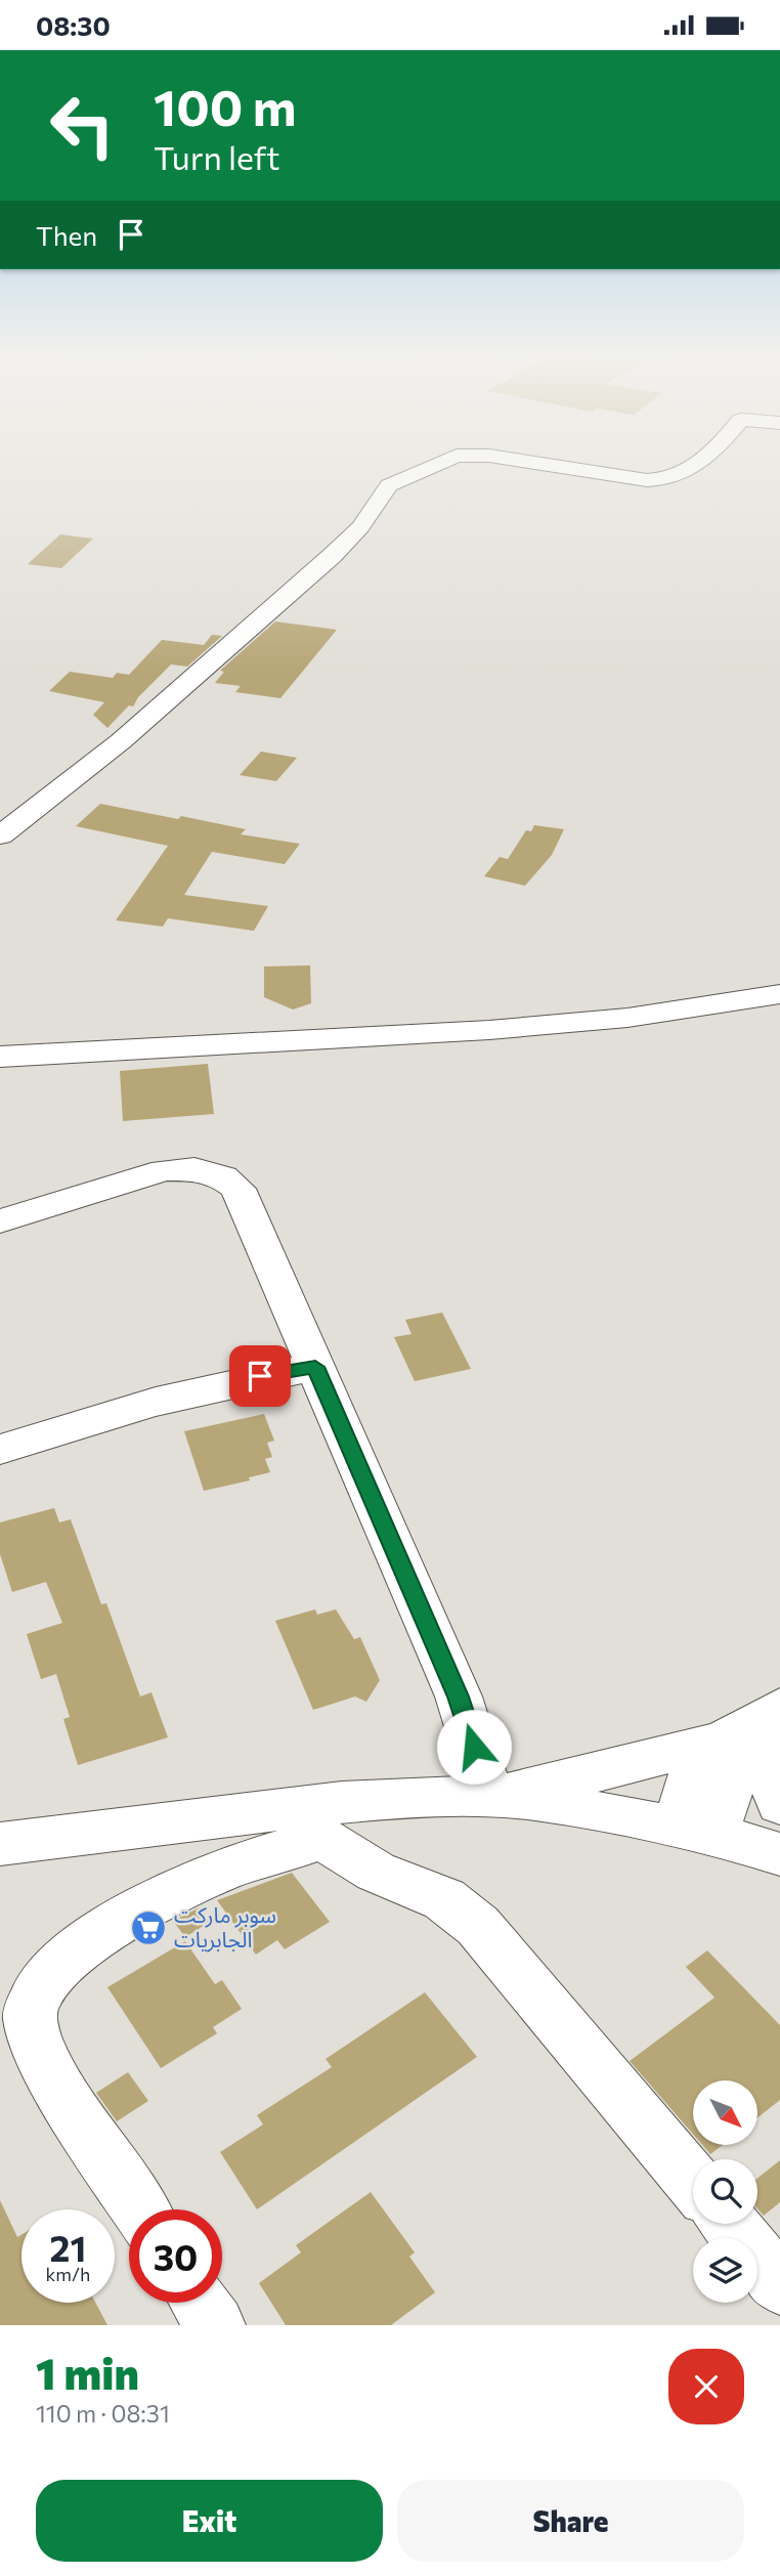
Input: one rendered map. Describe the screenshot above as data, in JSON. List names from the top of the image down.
{
  "places": {
    "supermarket": ["سوبر ماركت الجابريات"]
  },
  "north": "bottom right",
  "page": {
    "status": "08:30",
    "turn": ["100 m", "Turn left"],
    "then": "Then",
    "speed": "21 km/h",
    "limit": "30",
    "heading": ["1 min", "110 m · 08:31"],
    "buttons": ["Exit", "Share"]
  }
}
